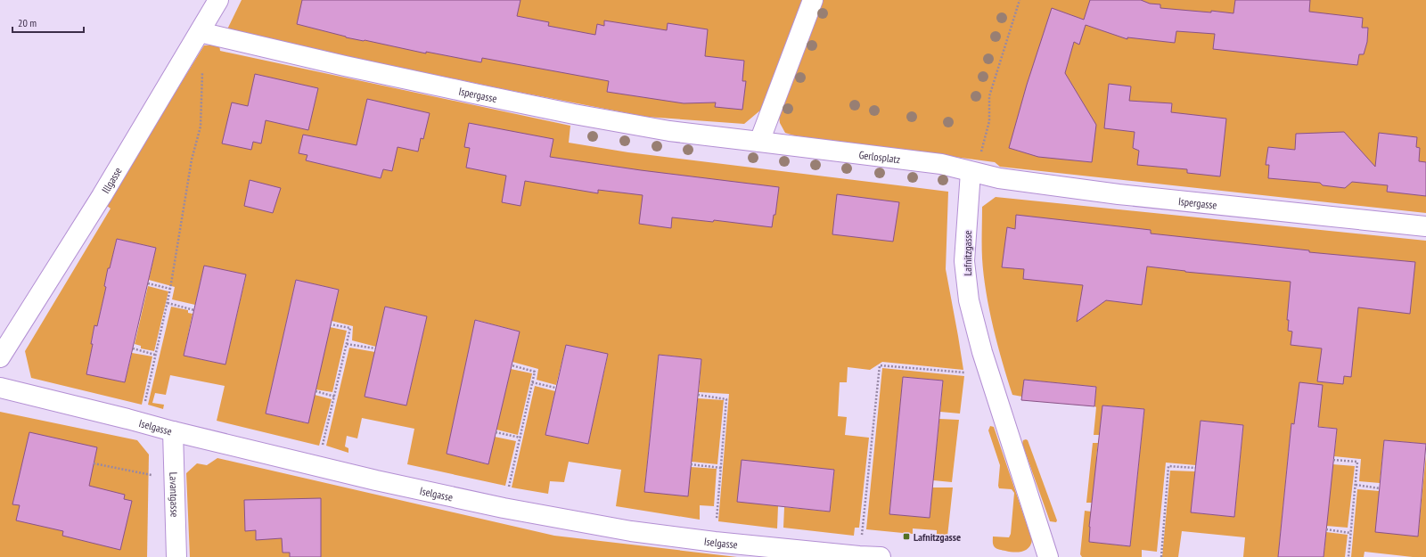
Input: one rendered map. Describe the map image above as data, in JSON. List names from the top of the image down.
{
  "streets": {
    "street": [
      "Ispergasse",
      "Gerlosplatz",
      "Illgasse",
      "Lafnitzgasse",
      "Iselgasse",
      "Lavantgasse"
    ]
  },
  "crossings": [
    ["Ispergasse", "Gerlosplatz"],
    ["Ispergasse", "Illgasse"],
    ["Ispergasse", "Lafnitzgasse"],
    ["Gerlosplatz", "Lafnitzgasse"],
    ["Iselgasse", "Lavantgasse"]
  ],
  "places": {
    "transit": ["Lafnitzgasse"]
  },
  "scale_bar": "20 m"
}
